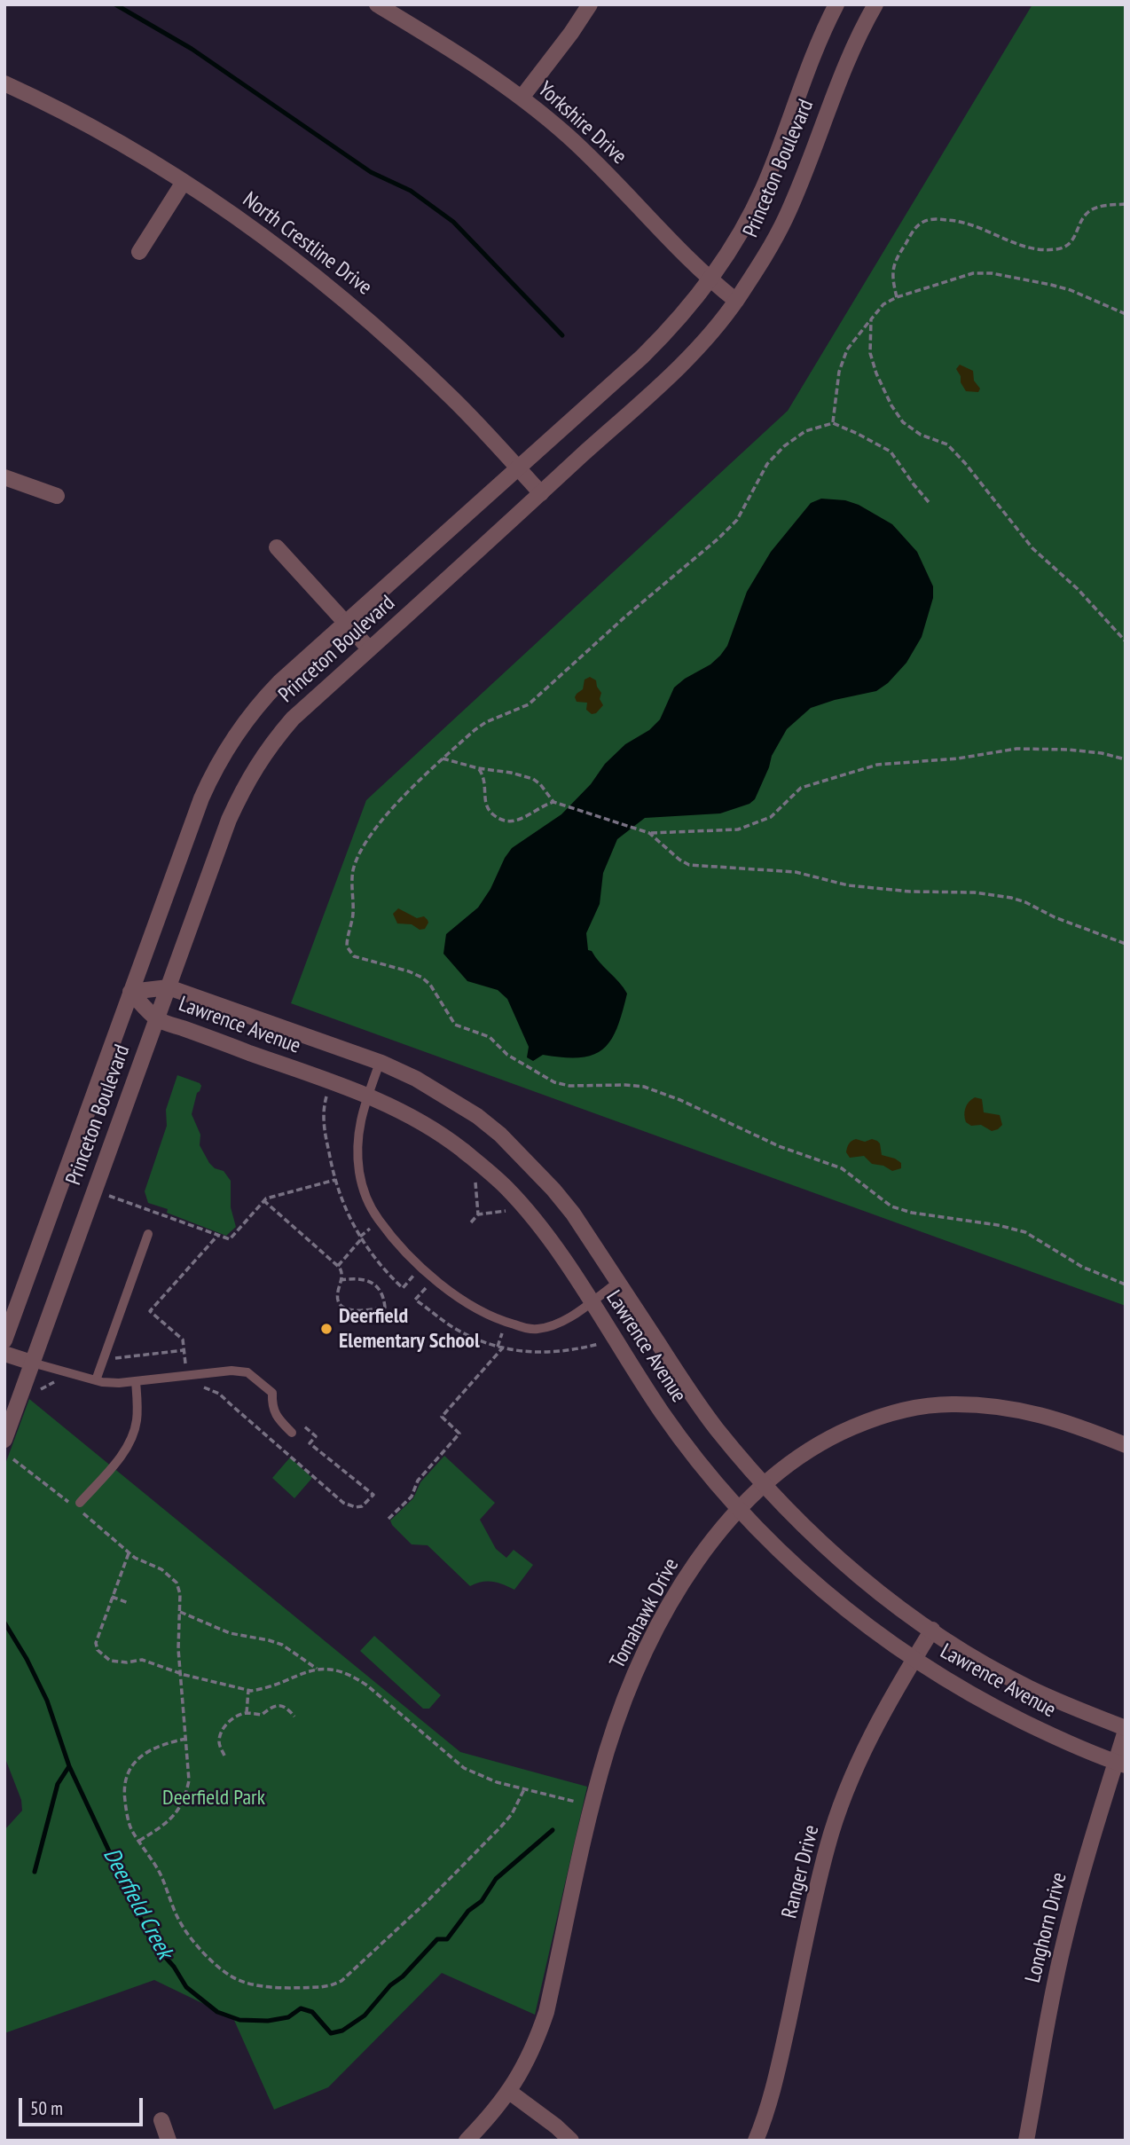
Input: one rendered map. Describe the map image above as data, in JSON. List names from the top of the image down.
{
  "streets": {
    "street": [
      "Yorkshire Drive",
      "Princeton Boulevard",
      "North Crestline Drive",
      "Lawrence Avenue",
      "Tomahawk Drive",
      "Ranger Drive",
      "Longhorn Drive"
    ]
  },
  "crossings": [
    ["Yorkshire Drive", "Princeton Boulevard"],
    ["Princeton Boulevard", "North Crestline Drive"],
    ["Princeton Boulevard", "Lawrence Avenue"],
    ["Lawrence Avenue", "Tomahawk Drive"],
    ["Lawrence Avenue", "Ranger Drive"],
    ["Lawrence Avenue", "Longhorn Drive"]
  ],
  "water": ["Deerfield Creek"],
  "parks": ["Deerfield Park"],
  "places": ["Deerfield Elementary School"],
  "scale_bar": "50 m"
}
